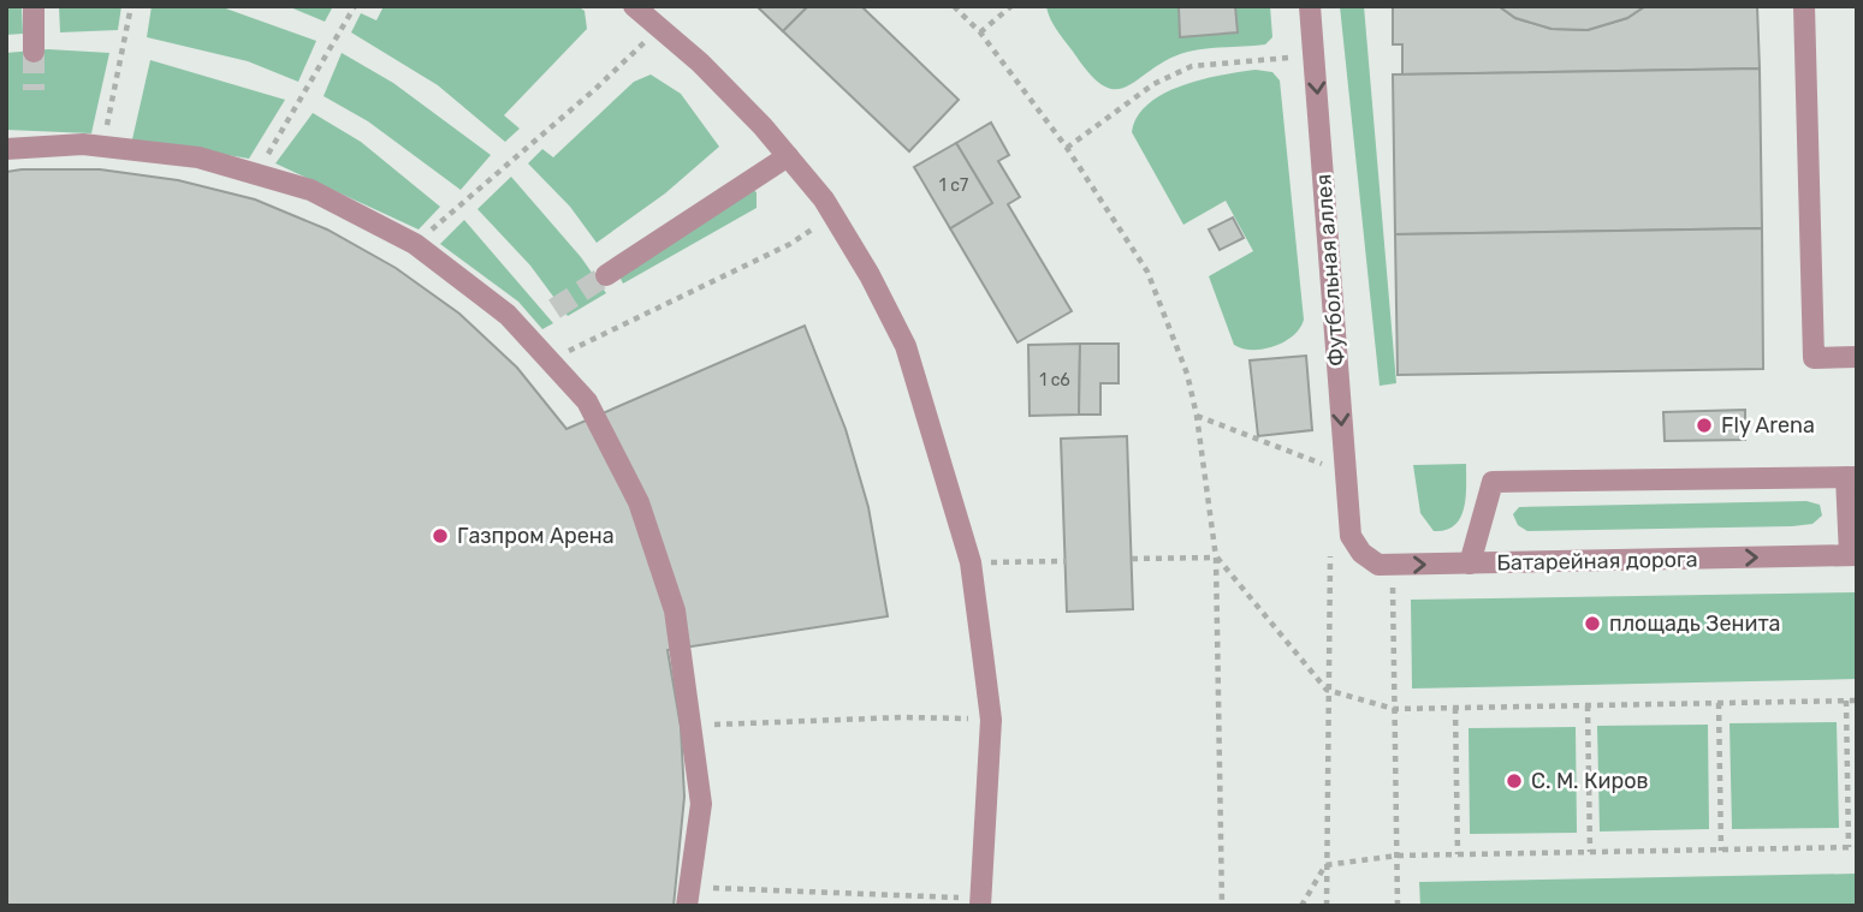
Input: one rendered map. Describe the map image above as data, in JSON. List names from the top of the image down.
{
  "streets": {
    "street": ["Футбольная аллея", "Батарейная дорога"]
  },
  "crossings": [
    ["Футбольная аллея", "Батарейная дорога"]
  ],
  "one_way": ["Футбольная аллея", "Батарейная дорога"],
  "places": [
    "Fly Arena",
    "Газпром Арена",
    "площадь Зенита",
    "С. М. Киров"
  ],
  "house_numbers": ["1 с7", "1 с6"]
}
